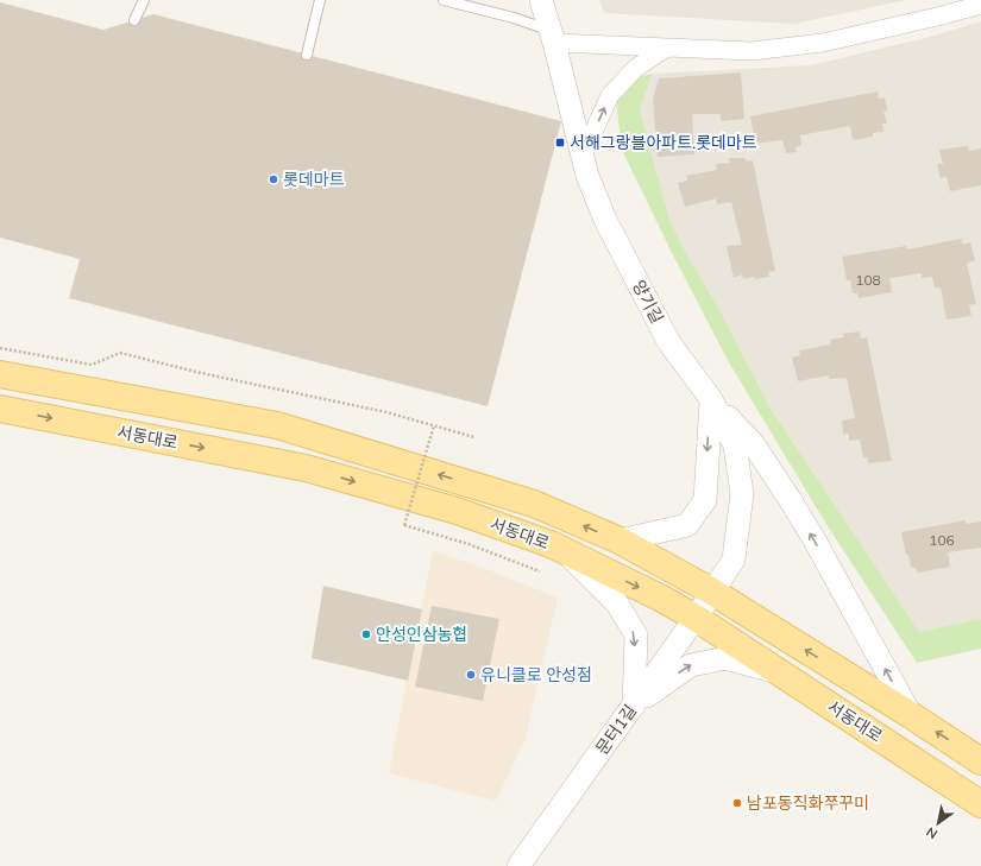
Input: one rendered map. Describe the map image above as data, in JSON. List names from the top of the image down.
{
  "streets": {
    "main road": ["서동대로"],
    "street": ["양기길", "문터1길"]
  },
  "crossings": [
    ["양기길", "서동대로"],
    ["양기길", "문터1길"],
    ["서동대로", "문터1길"]
  ],
  "places": {
    "transit": ["서해그랑블아파트.롯데마트"],
    "other": [
      "롯데마트",
      "안성인삼농협",
      "유니클로 안성점",
      "남포동직화쭈꾸미"
    ]
  },
  "house_numbers": ["108", "106"],
  "north": "bottom left"
}
